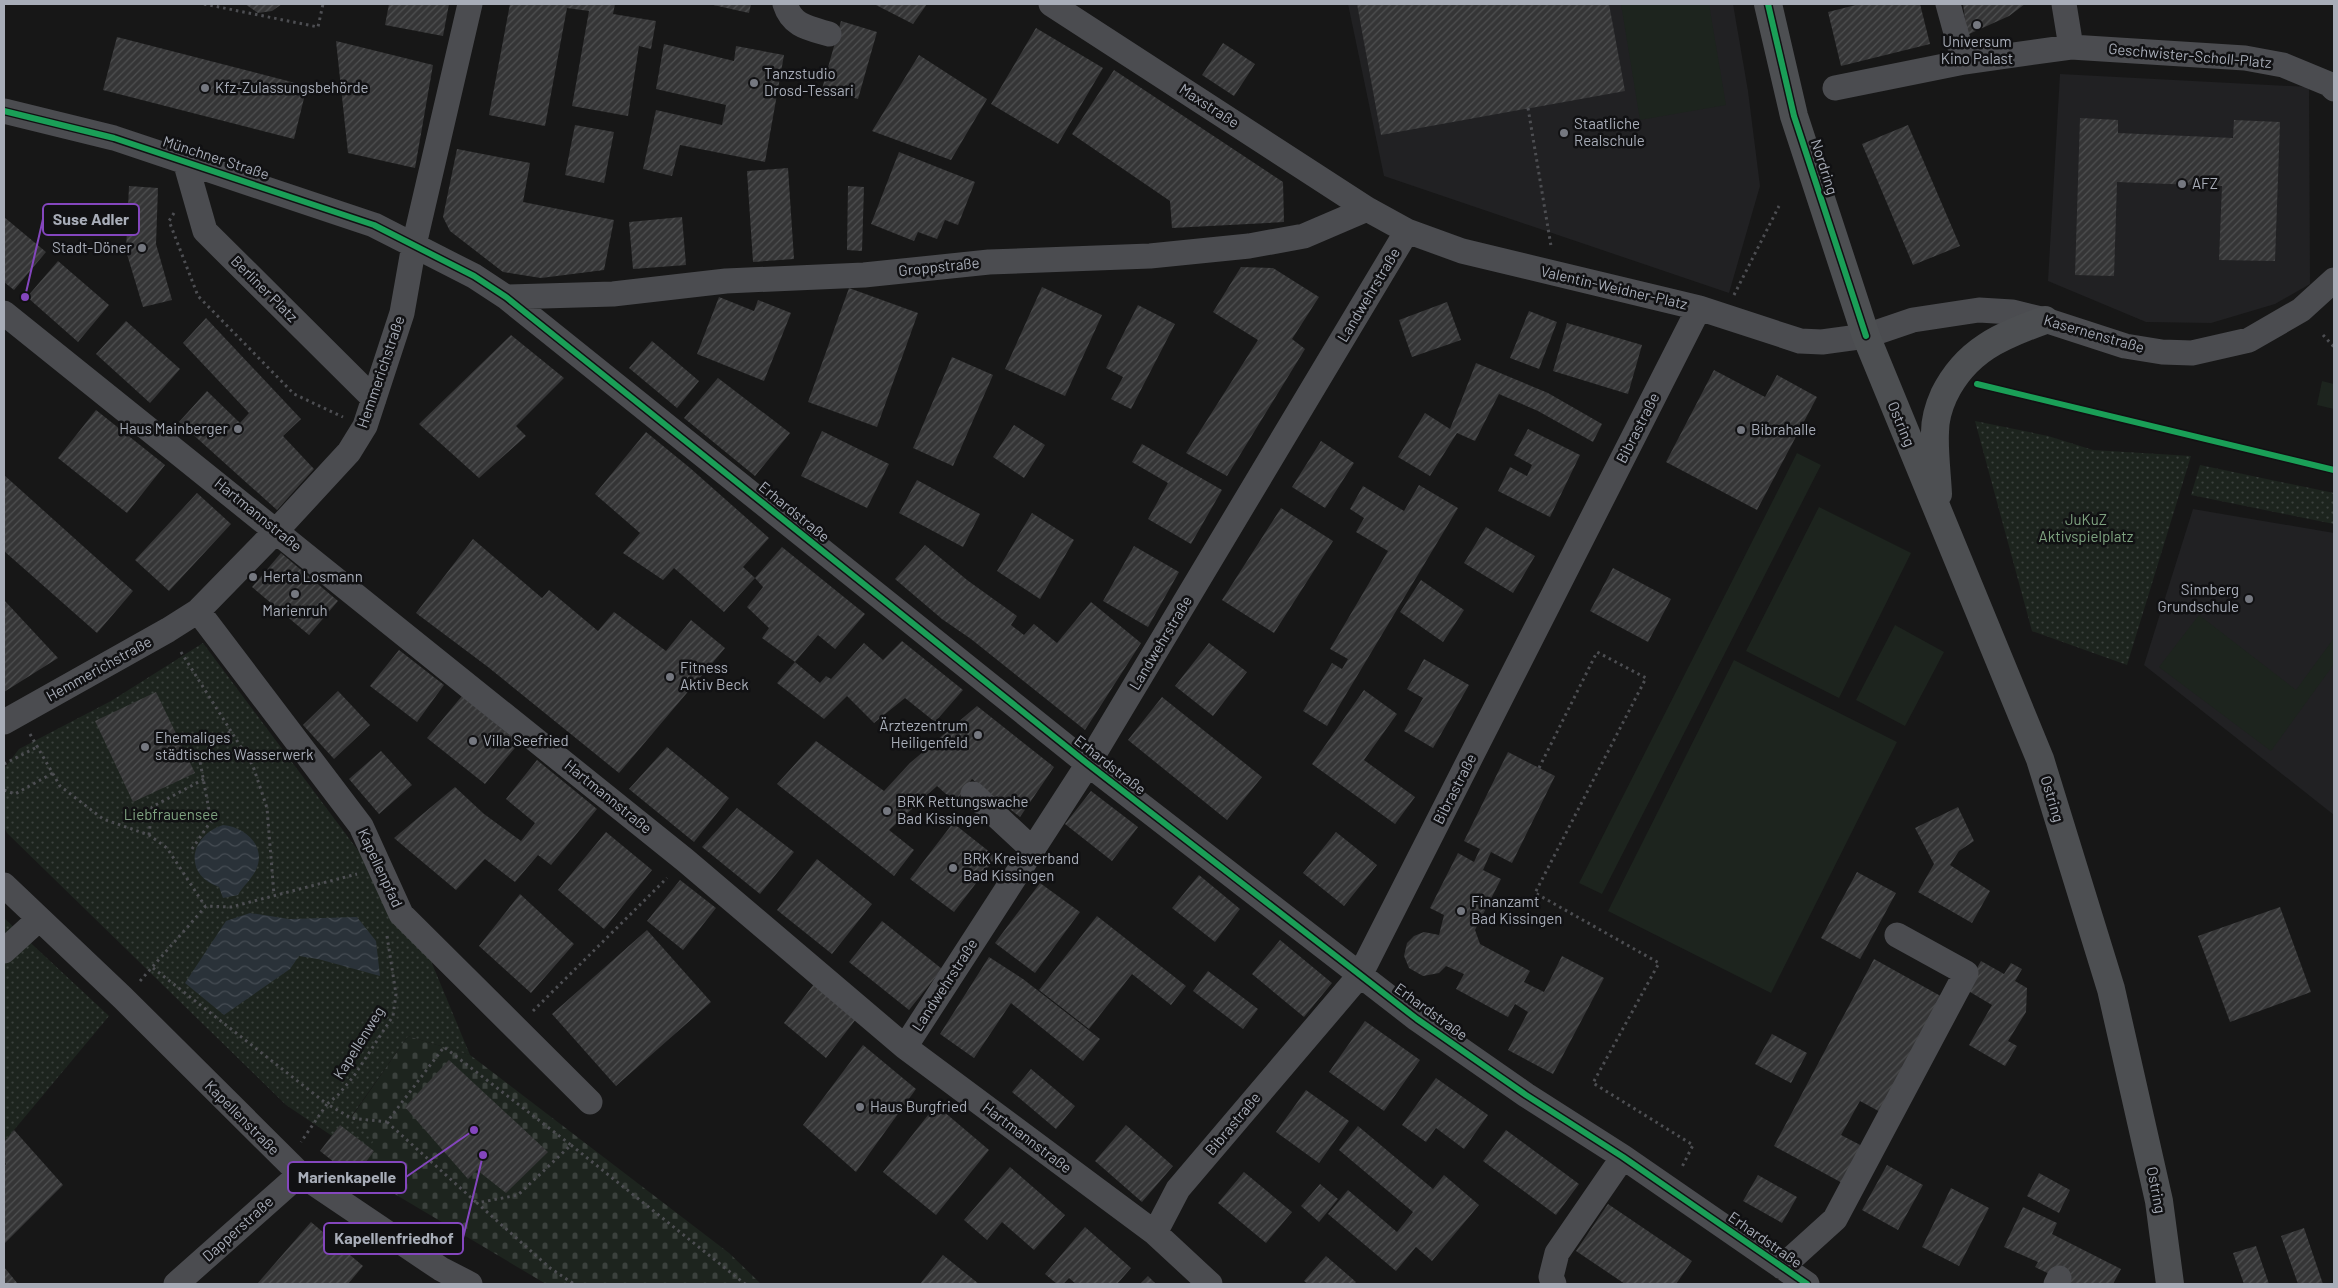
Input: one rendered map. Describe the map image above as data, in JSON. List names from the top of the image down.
{
  "streets": {
    "main road": ["Nordring", "Ostring"],
    "street": [
      "Geschwister-Scholl-Platz",
      "Maxstraße",
      "Münchner Straße",
      "Groppstraße",
      "Valentin-Weidner-Platz",
      "Berliner Platz",
      "Landwehrstraße",
      "Kasernenstraße",
      "Hemmerichstraße",
      "Bibrastraße",
      "Erhardstraße",
      "Hartmannstraße",
      "Kapellenpfad",
      "Kapellenstraße",
      "Dapperstraße"
    ],
    "path": ["Kapellenweg"]
  },
  "crossings": [
    ["Maxstraße", "Groppstraße"],
    ["Maxstraße", "Valentin-Weidner-Platz"],
    ["Münchner Straße", "Berliner Platz"],
    ["Münchner Straße", "Hemmerichstraße"],
    ["Münchner Straße", "Erhardstraße"],
    ["Nordring", "Valentin-Weidner-Platz"],
    ["Nordring", "Kasernenstraße"],
    ["Nordring", "Ostring"],
    ["Groppstraße", "Valentin-Weidner-Platz"],
    ["Groppstraße", "Erhardstraße"],
    ["Valentin-Weidner-Platz", "Landwehrstraße"],
    ["Valentin-Weidner-Platz", "Kasernenstraße"],
    ["Valentin-Weidner-Platz", "Ostring"],
    ["Valentin-Weidner-Platz", "Bibrastraße"],
    ["Berliner Platz", "Hemmerichstraße"],
    ["Landwehrstraße", "Erhardstraße"],
    ["Landwehrstraße", "Hartmannstraße"],
    ["Kasernenstraße", "Ostring"],
    ["Hemmerichstraße", "Erhardstraße"],
    ["Hemmerichstraße", "Hartmannstraße"],
    ["Hemmerichstraße", "Kapellenpfad"],
    ["Bibrastraße", "Erhardstraße"],
    ["Bibrastraße", "Hartmannstraße"],
    ["Kapellenweg", "Kapellenstraße"],
    ["Kapellenweg", "Dapperstraße"],
    ["Kapellenstraße", "Dapperstraße"]
  ],
  "parks": ["JuKuZ Aktivspielplatz", "Liebfrauensee"],
  "places": [
    "Universum Kino Palast",
    "Tanzstudio Drosd-Tessari",
    "Kfz-Zulassungsbehörde",
    "Staatliche Realschule",
    "AFZ",
    "Stadt-Döner",
    "Suse Adler",
    "Haus Mainberger",
    "Bibrahalle",
    "Herta Losmann",
    "Marienruh",
    "Sinnberg Grundschule",
    "Fitness Aktiv Beck",
    "Ärztezentrum Heiligenfeld",
    "Villa Seefried",
    "Ehemaliges städtisches Wasserwerk",
    "BRK Rettungswache Bad Kissingen",
    "BRK Kreisverband Bad Kissingen",
    "Finanzamt Bad Kissingen",
    "Haus Burgfried",
    "Marienkapelle",
    "Kapellenfriedhof"
  ]
}
